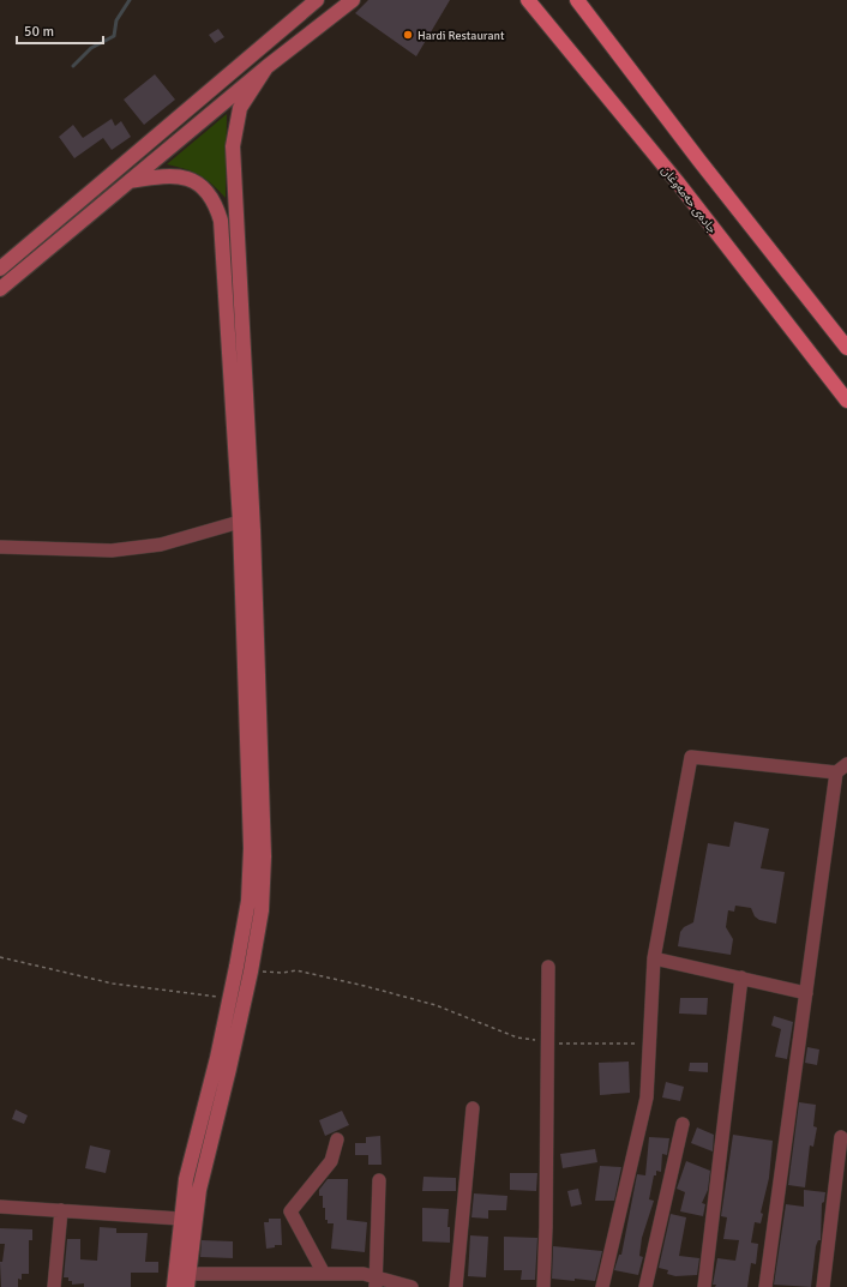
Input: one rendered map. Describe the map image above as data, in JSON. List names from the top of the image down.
{
  "streets": {
    "main road": ["جادەی حەمەوغان"]
  },
  "places": ["Hardi Restaurant"],
  "scale_bar": "50 m"
}
